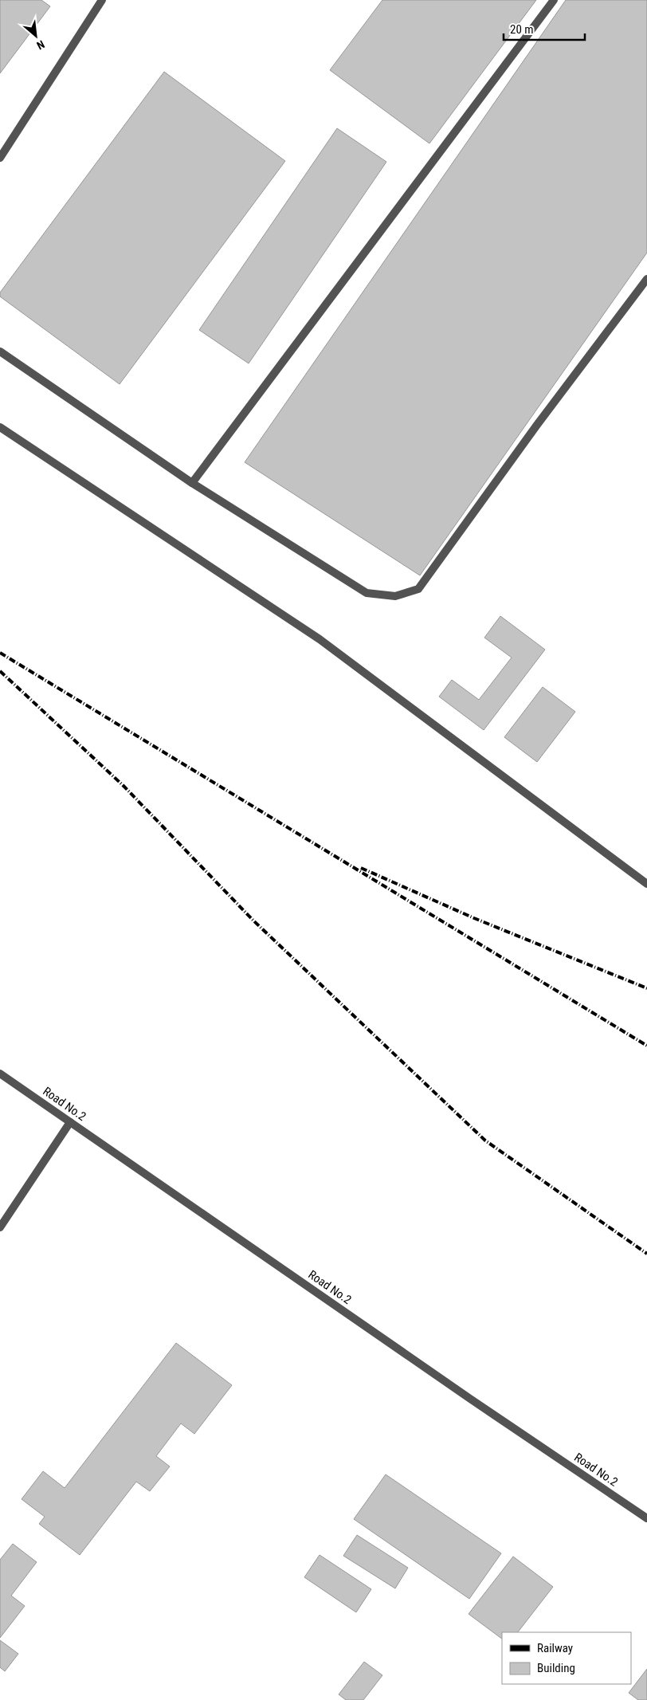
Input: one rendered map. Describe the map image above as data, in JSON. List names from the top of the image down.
{
  "streets": {
    "lane": ["Road No.2"]
  },
  "legend": ["Railway", "Building"],
  "scale_bar": "20 m",
  "north": "bottom right"
}
